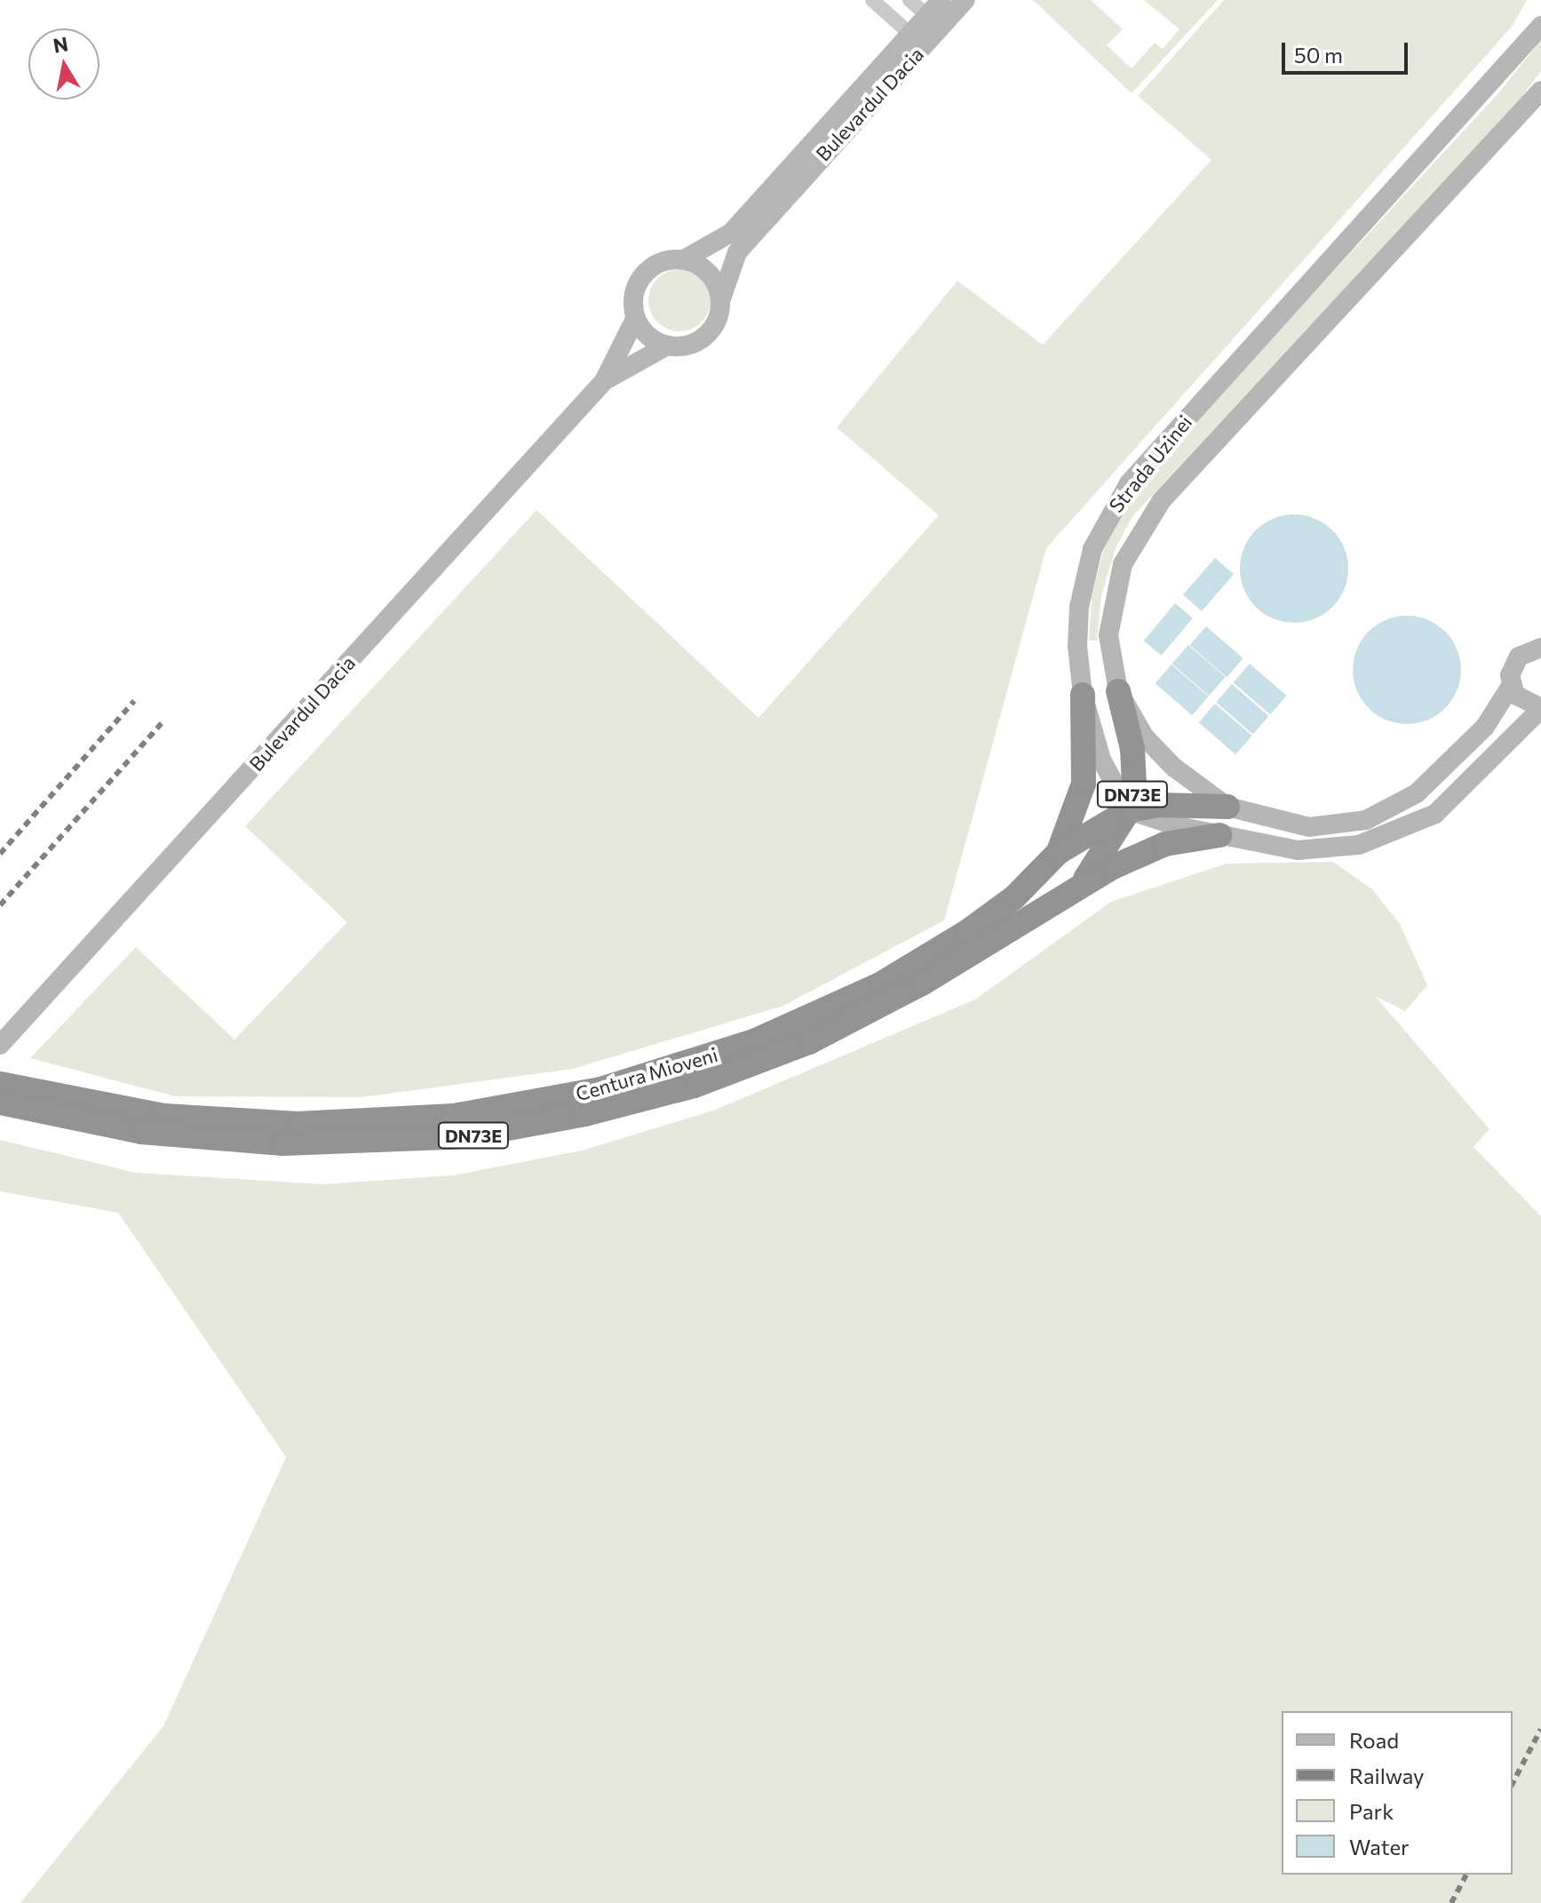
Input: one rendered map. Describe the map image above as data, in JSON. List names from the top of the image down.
{
  "streets": {
    "highway": ["DN73E", "Centura Mioveni"],
    "street": ["Bulevardul Dacia", "Strada Uzinei"]
  },
  "crossings": [
    ["Strada Uzinei", "DN73E"],
    ["Strada Uzinei", "Centura Mioveni"],
    ["DN73E", "Centura Mioveni"]
  ],
  "legend": [
    "Road",
    "Railway",
    "Park",
    "Water"
  ],
  "scale_bar": "50 m",
  "north": "top"
}
